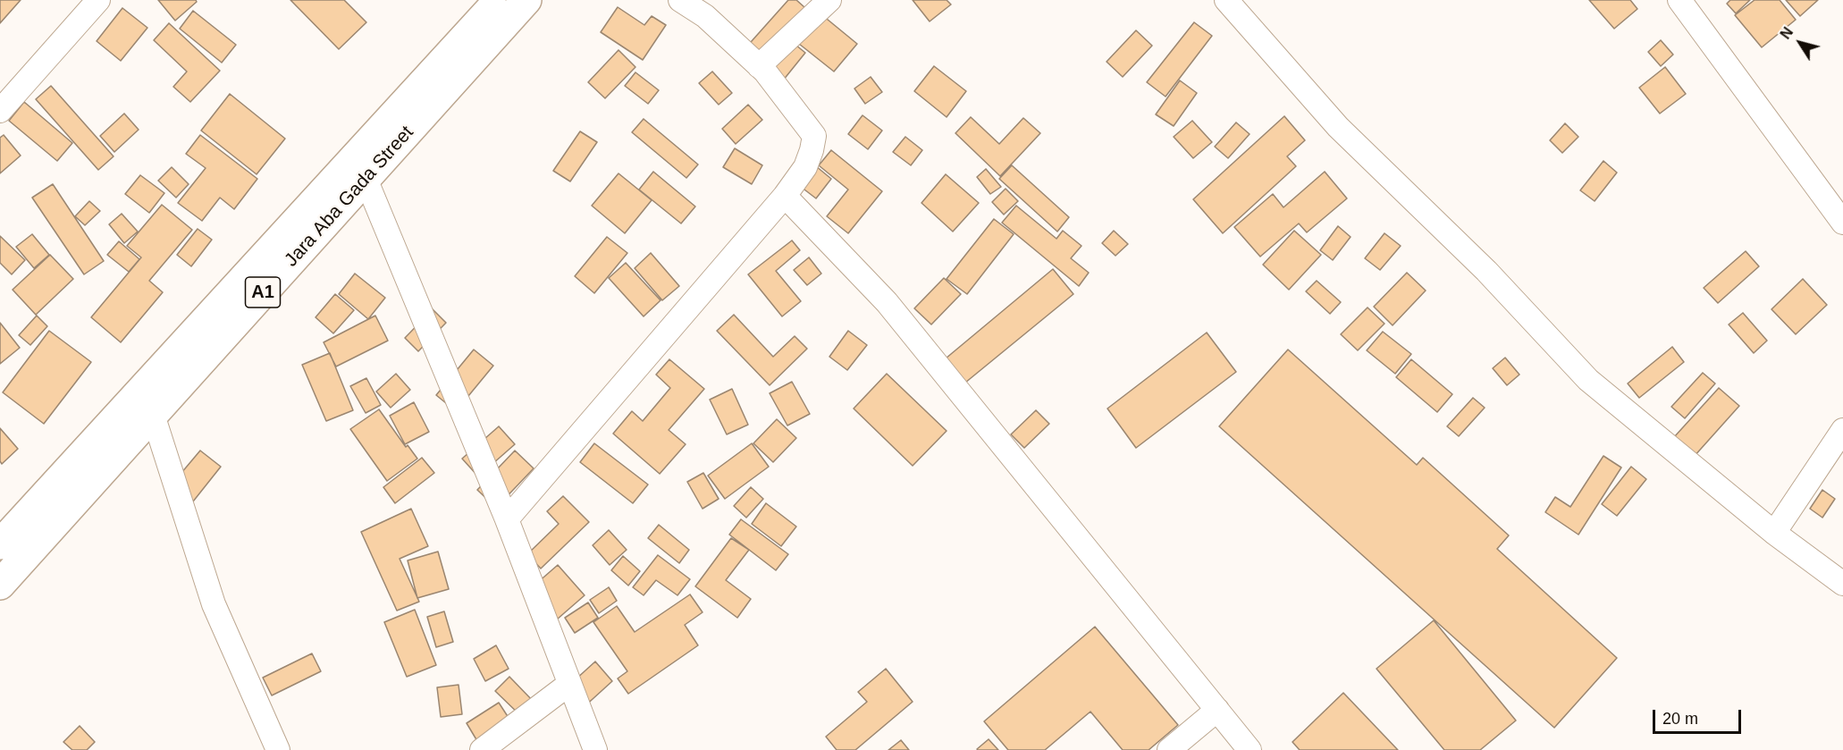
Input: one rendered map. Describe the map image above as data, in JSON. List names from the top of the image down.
{
  "streets": {
    "main road": ["Jara Aba Gada Street", "A1"]
  },
  "scale_bar": "20 m",
  "north": "top left"
}
